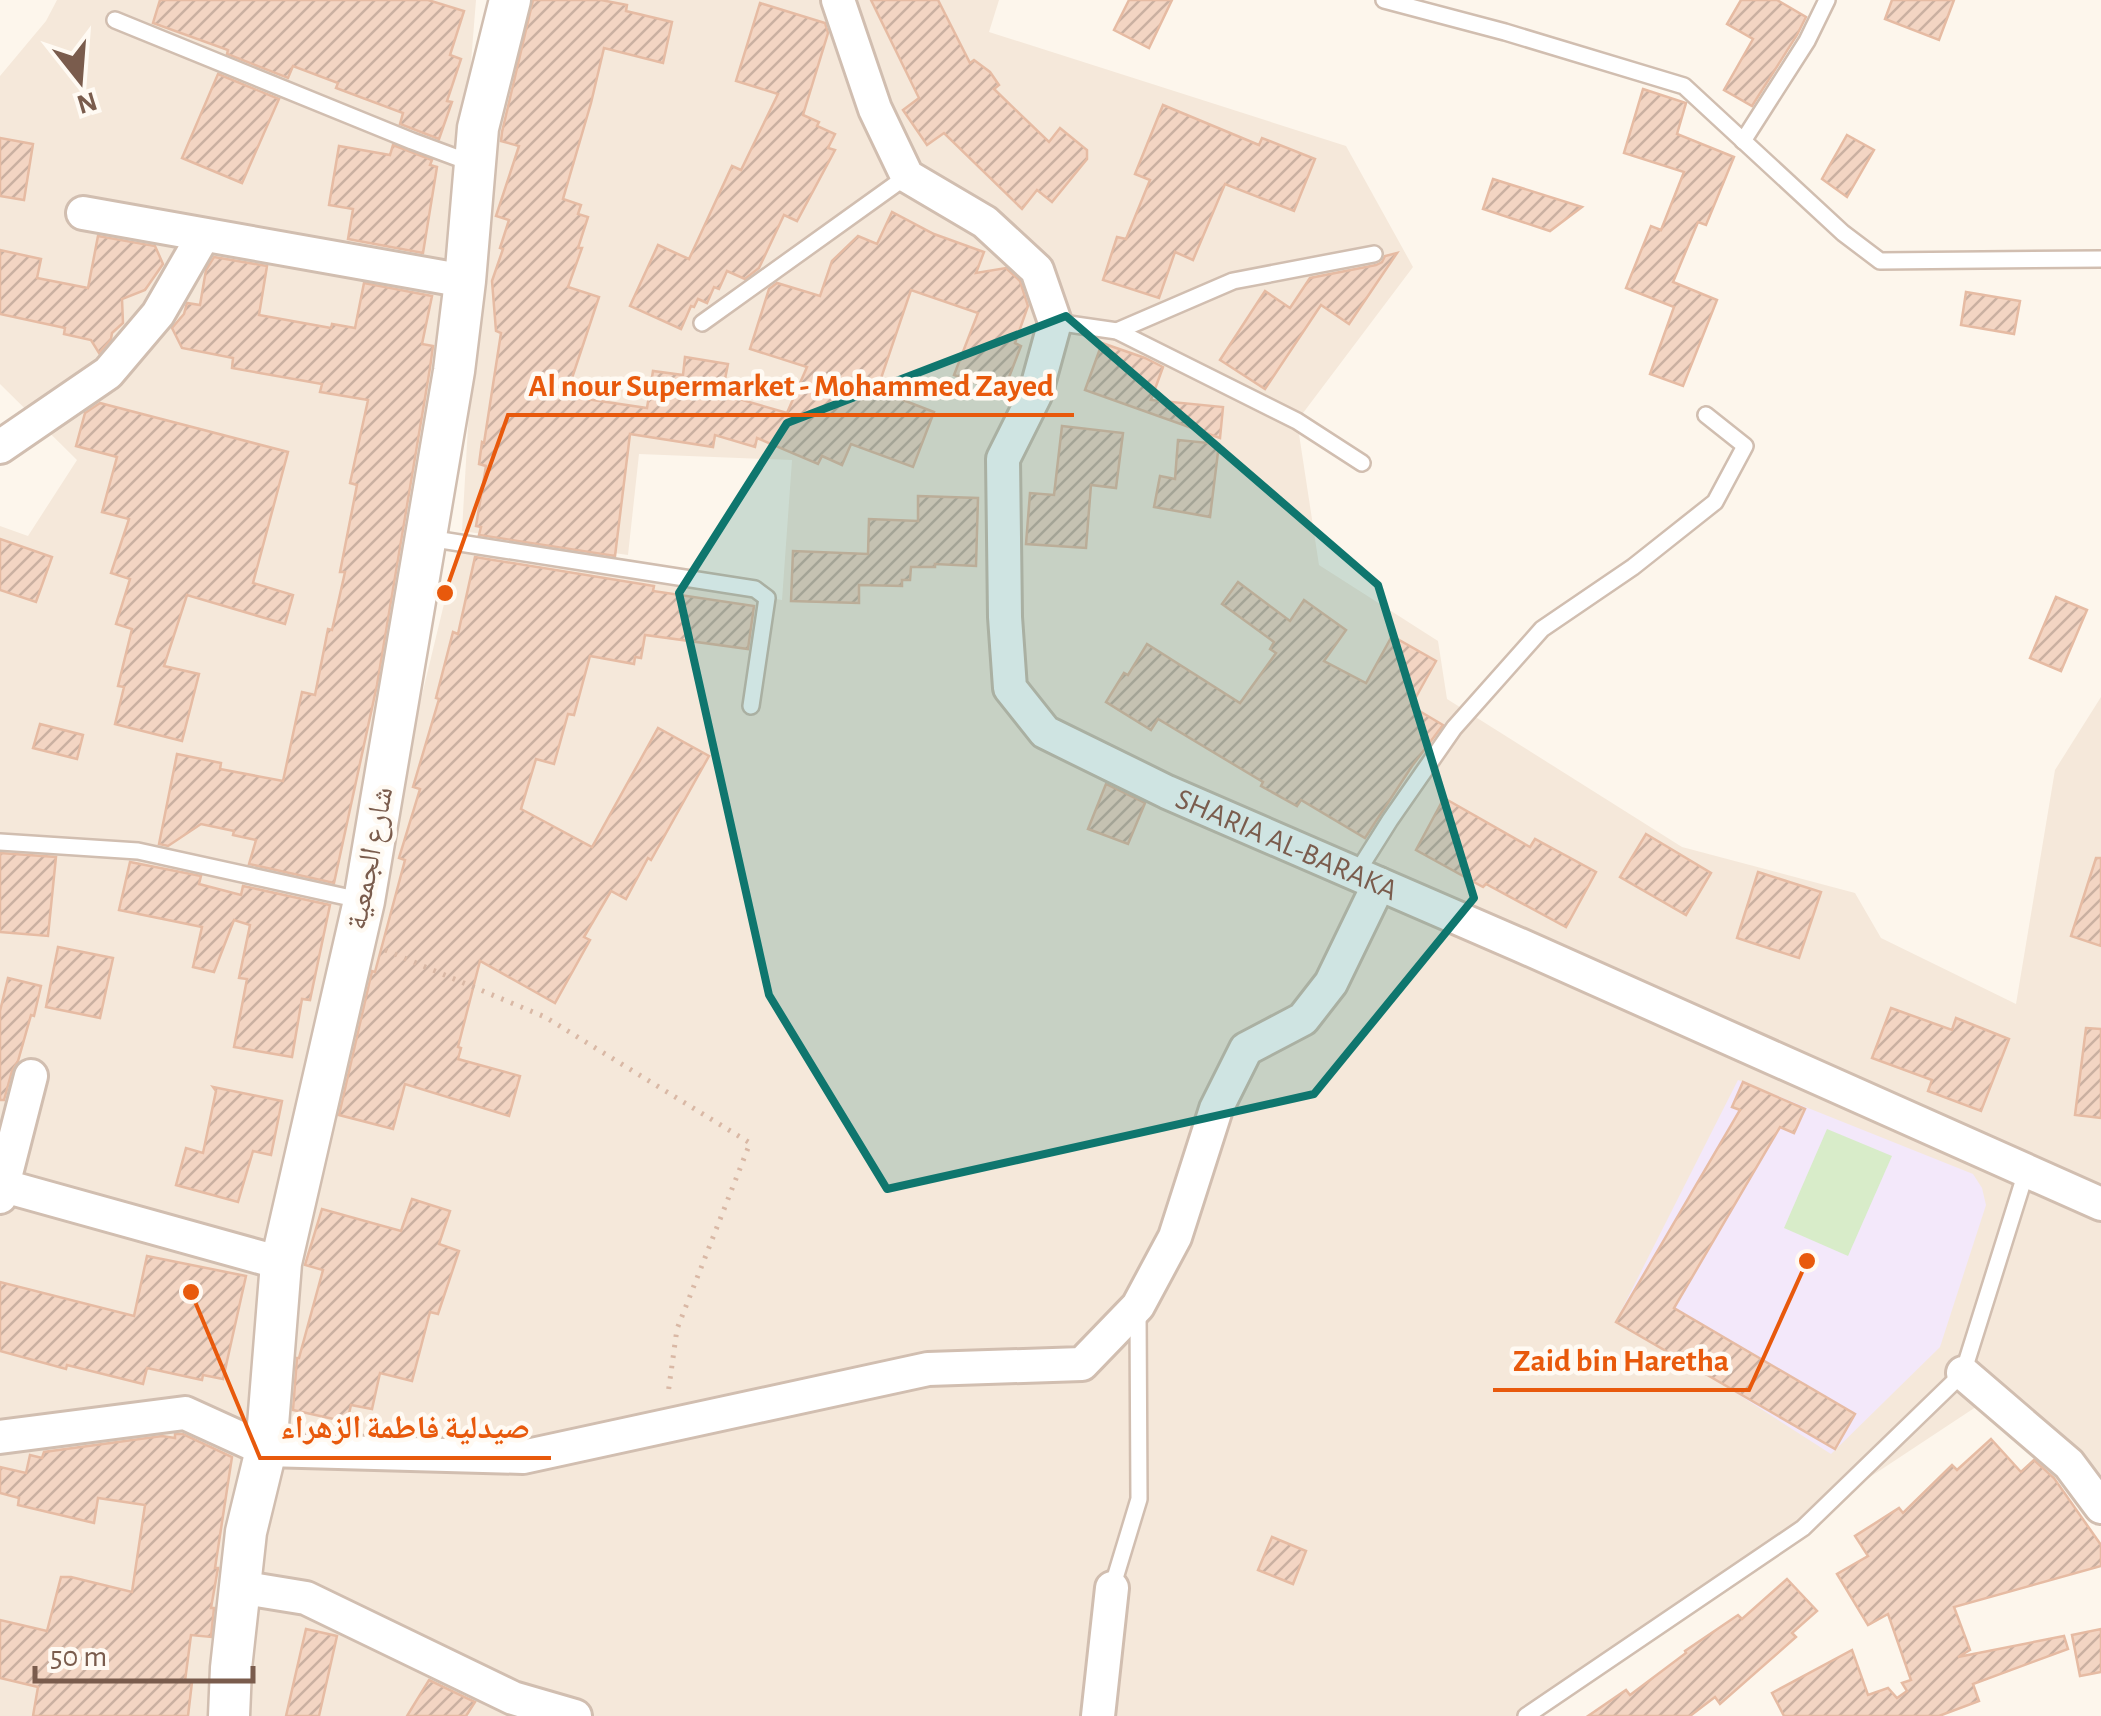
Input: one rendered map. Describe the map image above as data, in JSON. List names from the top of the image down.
{
  "streets": {
    "street": ["SHARIA AL-BARAKA", "شارع الجمعية"]
  },
  "places": ["Al nour Supermarket - Mohammed Zayed", "Zaid bin Haretha", "صيدلية فاطمة الزهراء"],
  "scale_bar": "50 m",
  "north": "bottom"
}
